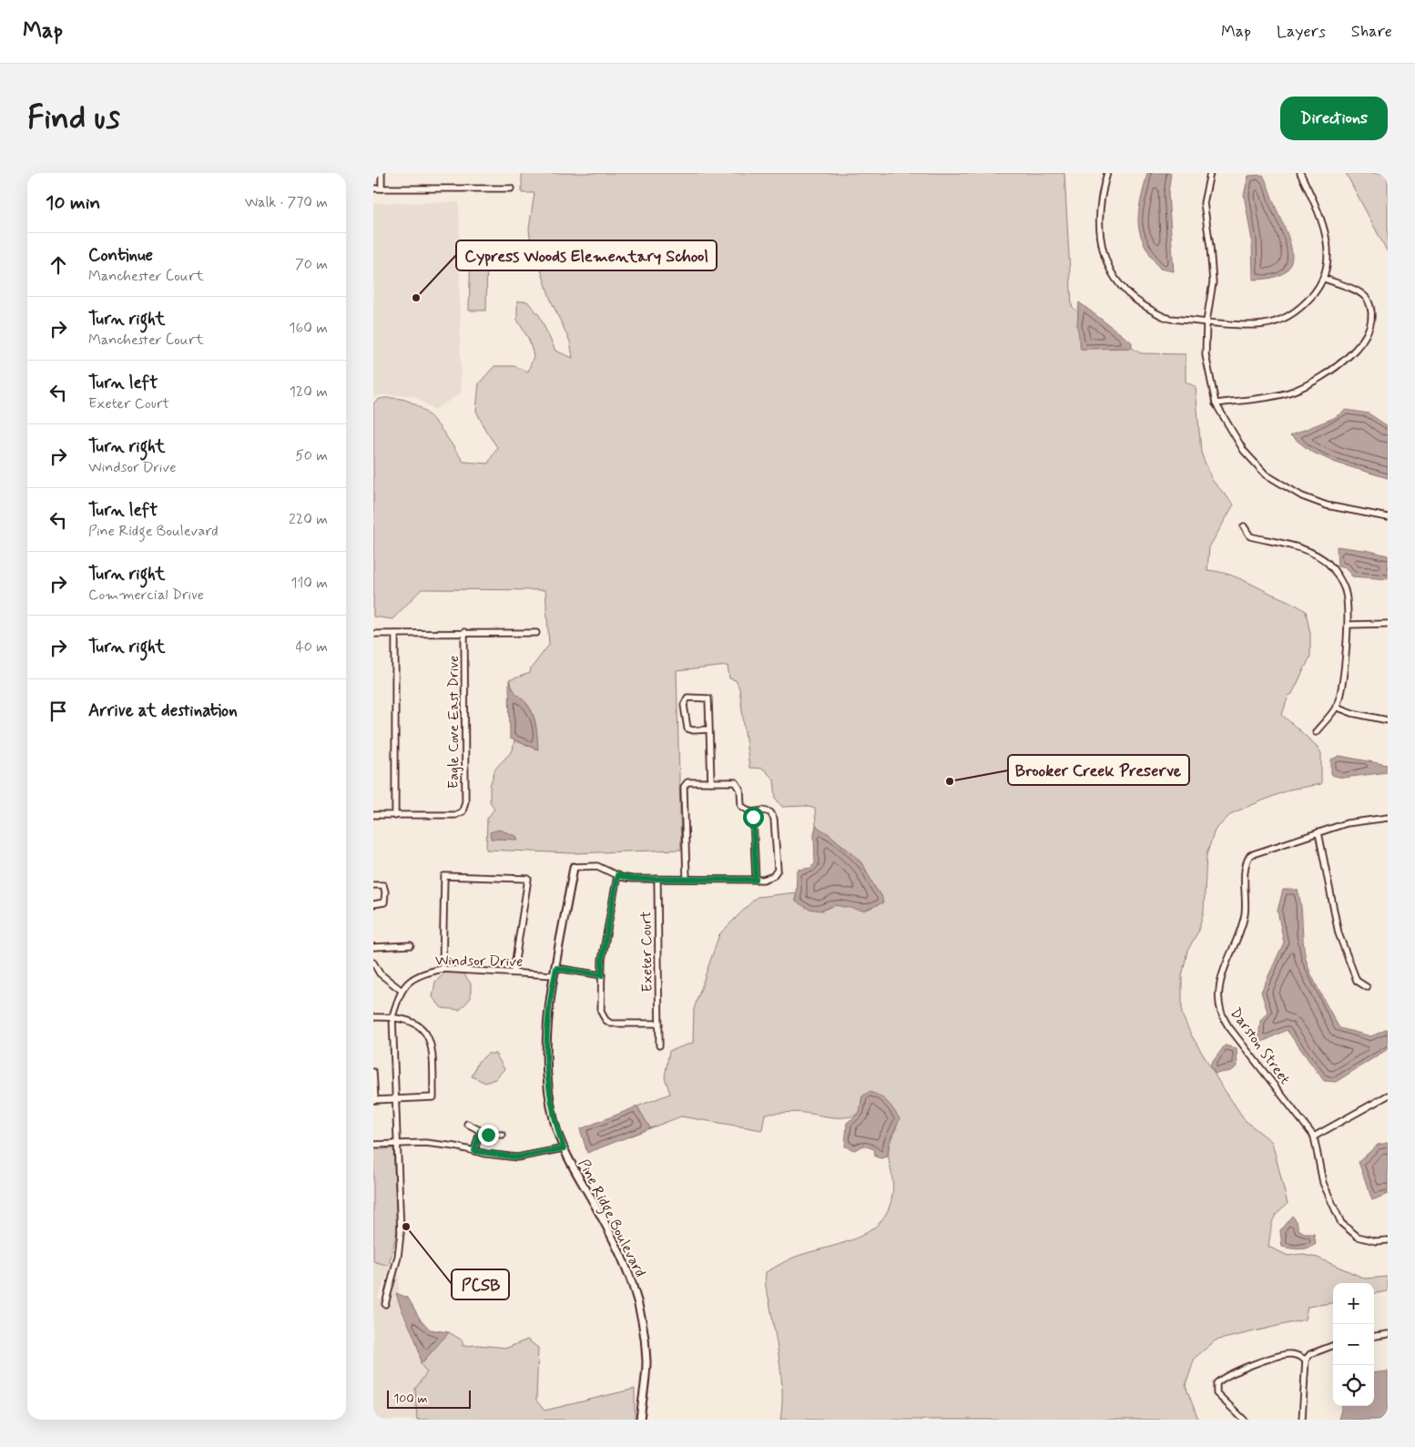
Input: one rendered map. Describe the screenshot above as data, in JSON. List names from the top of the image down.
{
  "streets": {
    "street": [
      "Eagle Cove East Drive",
      "Exeter Court",
      "Windsor Drive",
      "Darston Street",
      "Pine Ridge Boulevard"
    ]
  },
  "crossings": [
    ["Windsor Drive", "Pine Ridge Boulevard"]
  ],
  "places": ["Cypress Woods Elementary School", "Brooker Creek Preserve", "PCSB"],
  "scale_bar": "100 m",
  "page": {
    "header": "Map",
    "nav": ["Map", "Layers", "Share"],
    "buttons": "Directions",
    "title": "Find us",
    "heading": ["10 min", "Walk · 770 m"],
    "list": [
      ["Continue", "Manchester Court", "70 m"],
      ["Turn right", "Manchester Court", "160 m"],
      ["Turn left", "Exeter Court", "120 m"],
      ["Turn right", "Windsor Drive", "50 m"],
      ["Turn left", "Pine Ridge Boulevard", "220 m"],
      ["Turn right", "Commercial Drive", "110 m"],
      ["Turn right", "40 m"],
      "Arrive at destination"
    ],
    "map_buttons": ["+", "−"],
    "scale": "100 m"
  }
}
